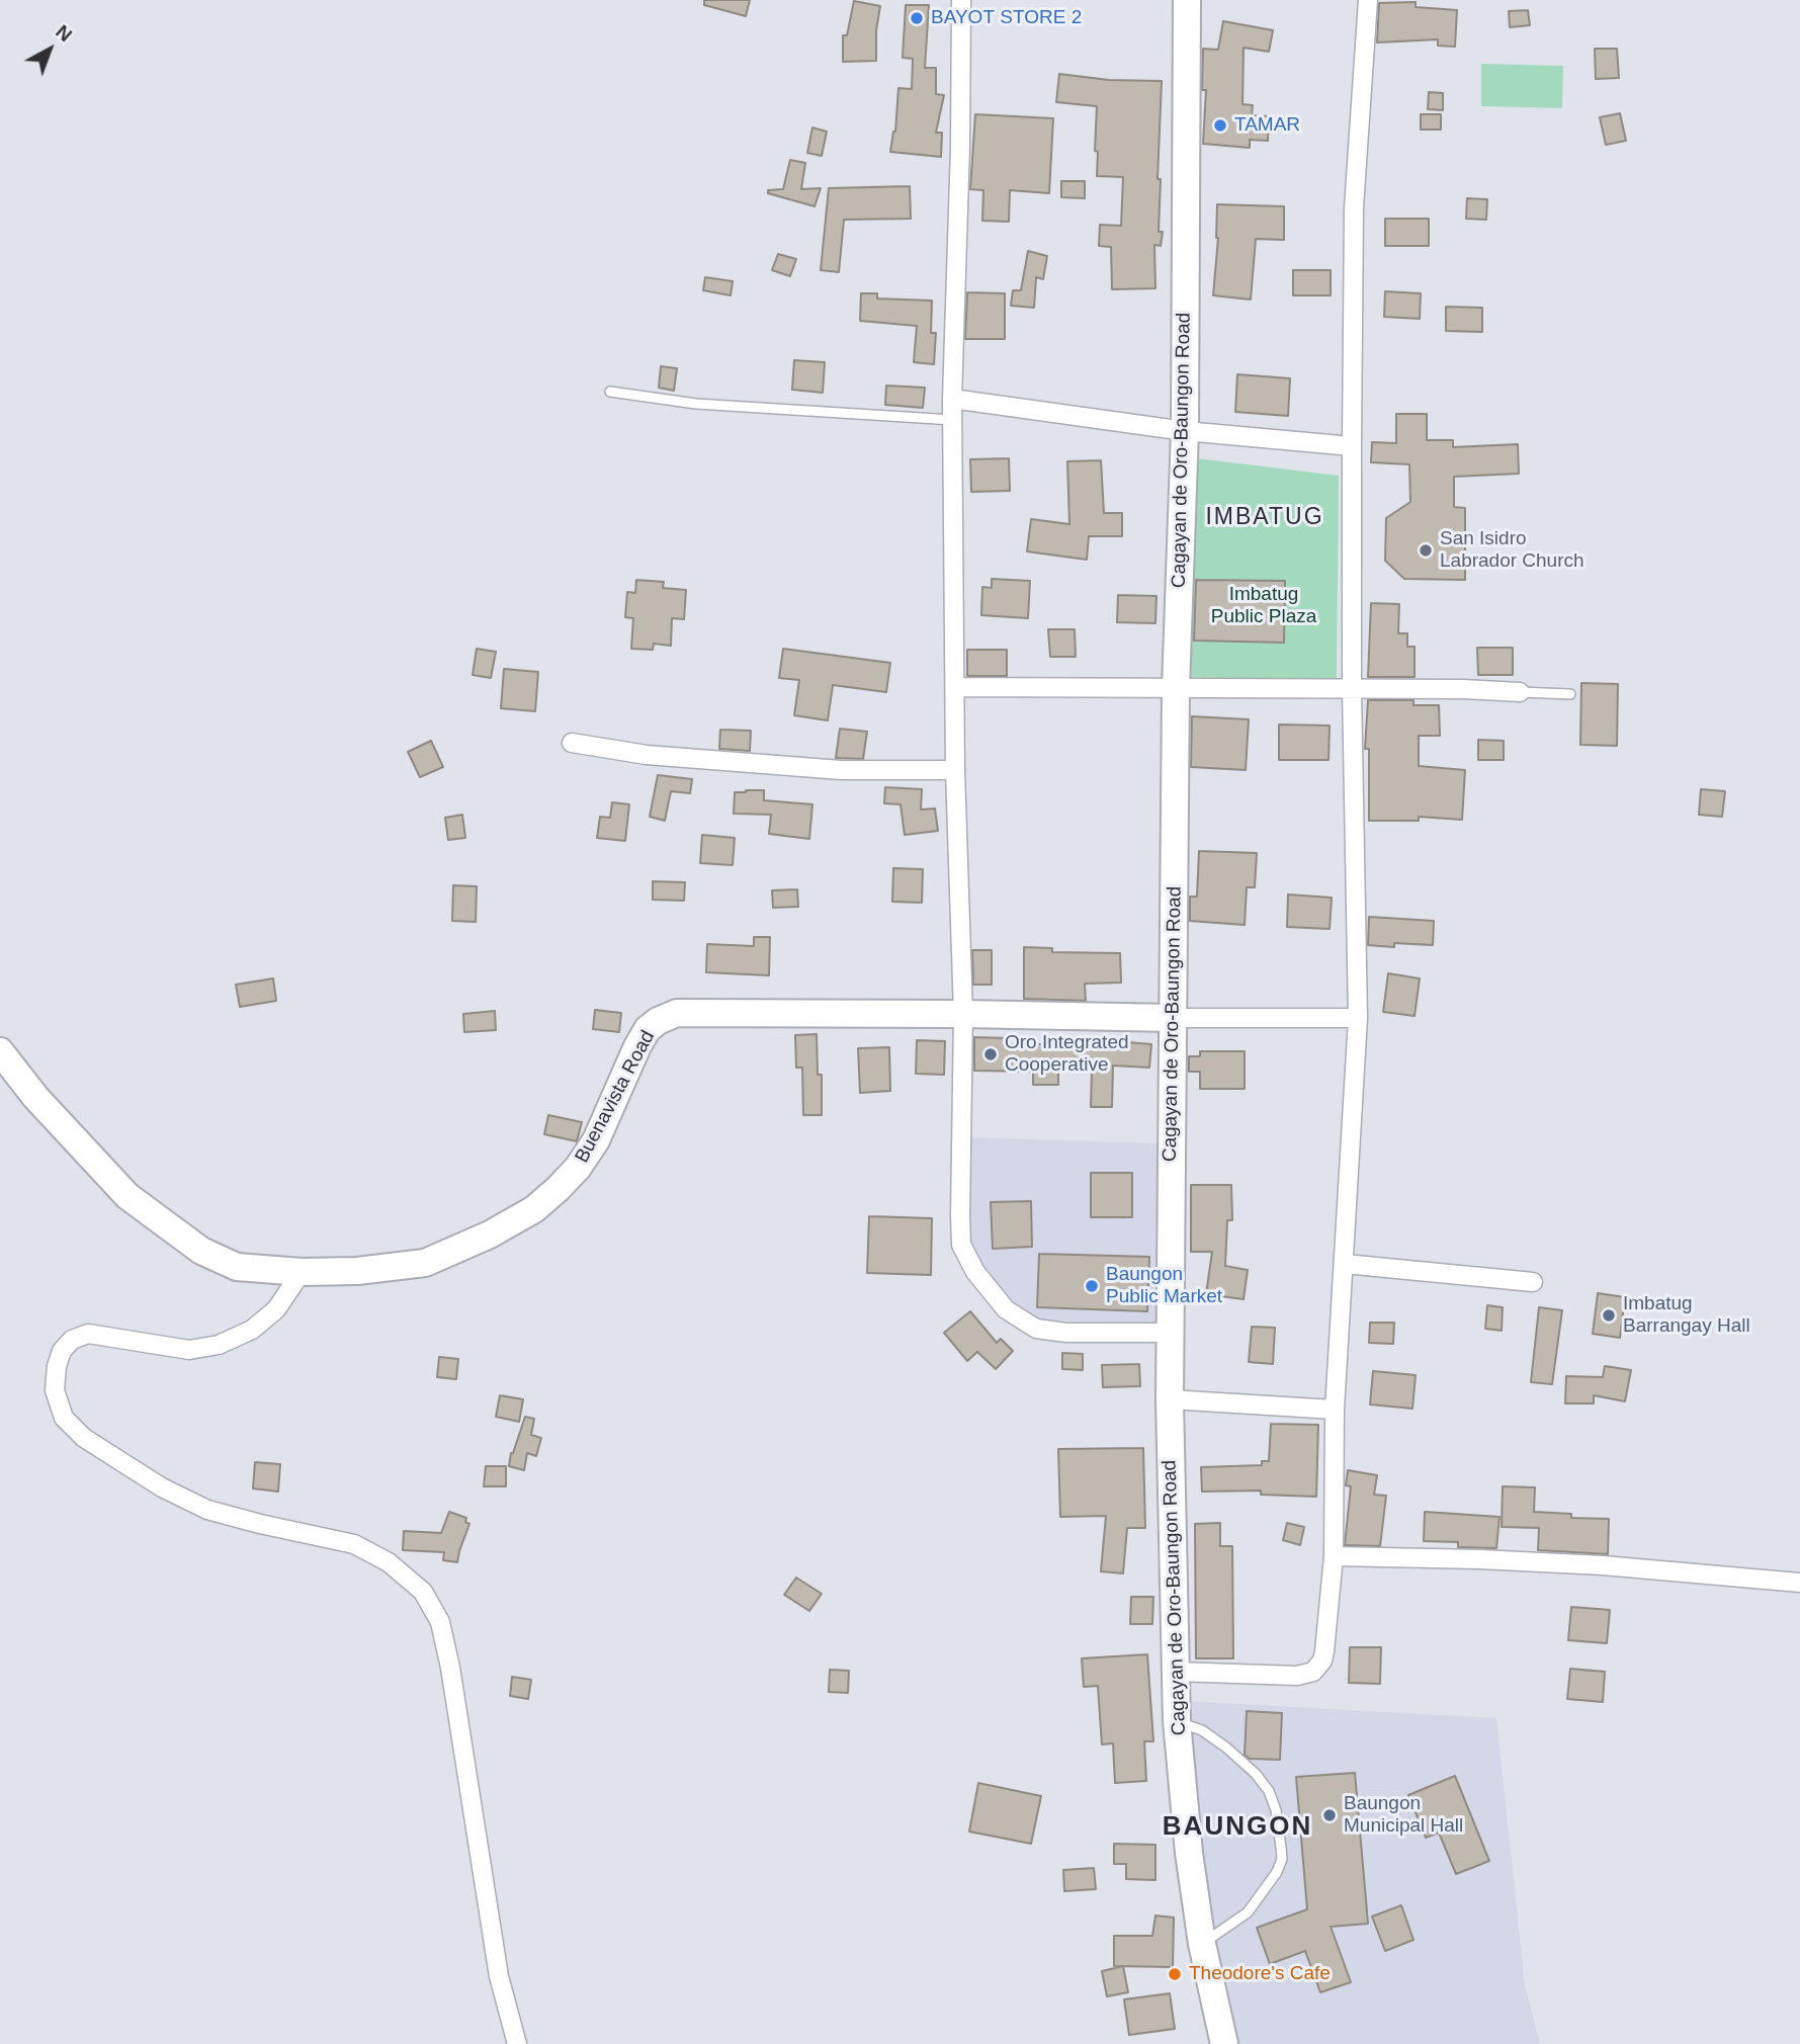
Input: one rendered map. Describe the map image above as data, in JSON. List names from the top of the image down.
{
  "streets": {
    "main road": ["Cagayan de Oro-Baungon Road", "Buenavista Road"]
  },
  "crossings": [
    ["Cagayan de Oro-Baungon Road", "Buenavista Road"]
  ],
  "districts": ["IMBATUG", "BAUNGON"],
  "parks": ["Imbatug Public Plaza"],
  "places": [
    "BAYOT STORE 2",
    "TAMAR",
    "San Isidro Labrador Church",
    "Oro Integrated Cooperative",
    "Baungon Public Market",
    "Imbatug Barrangay Hall",
    "Baungon Municipal Hall",
    "Theodore's Cafe"
  ],
  "north": "top right"
}
